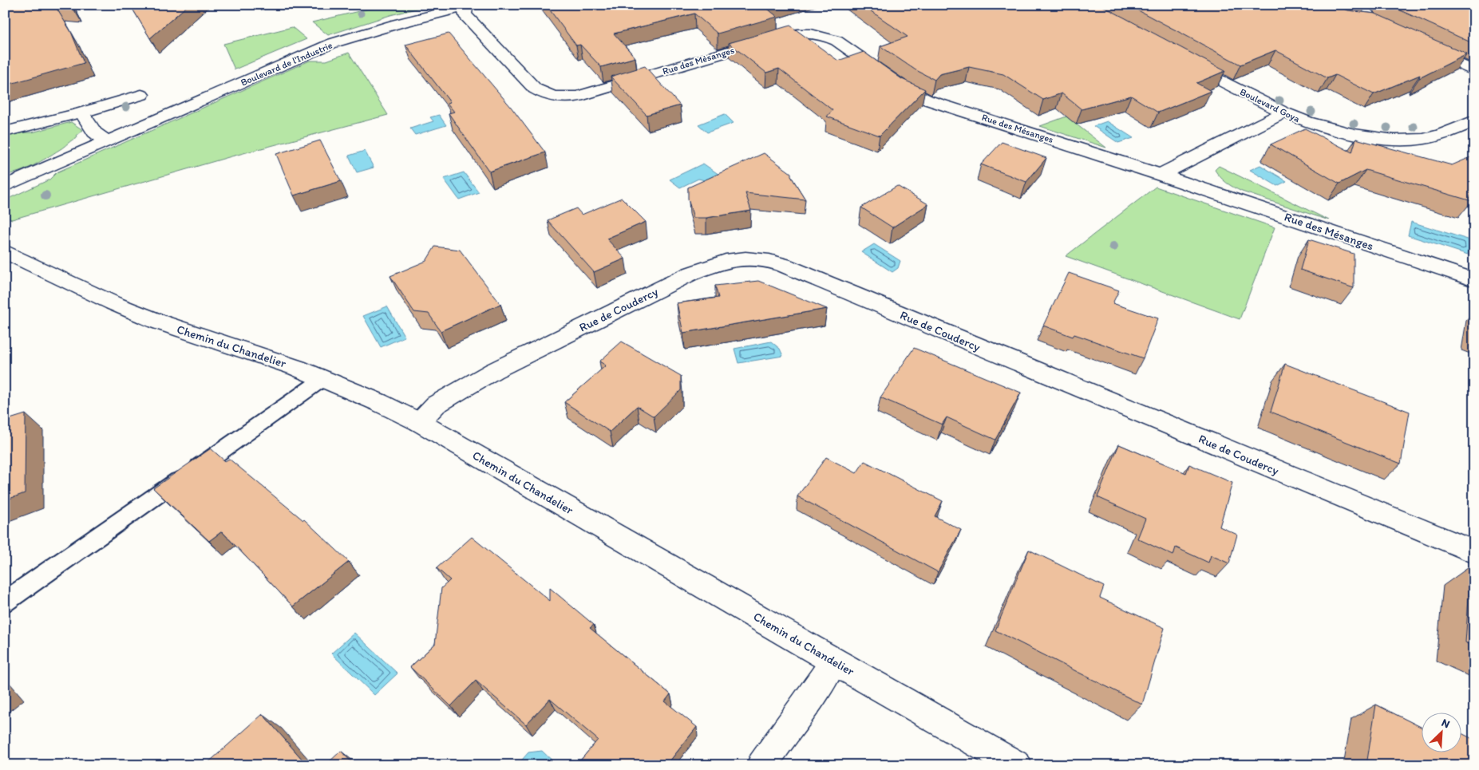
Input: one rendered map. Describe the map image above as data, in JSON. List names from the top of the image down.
{
  "streets": {
    "street": [
      "Rue des Mésanges",
      "Boulevard de l'Industrie",
      "Boulevard Goya",
      "Rue de Coudercy",
      "Chemin du Chandelier"
    ]
  },
  "crossings": [
    ["Rue des Mésanges", "Boulevard de l'Industrie"],
    ["Rue de Coudercy", "Chemin du Chandelier"]
  ],
  "north": "top right"
}
